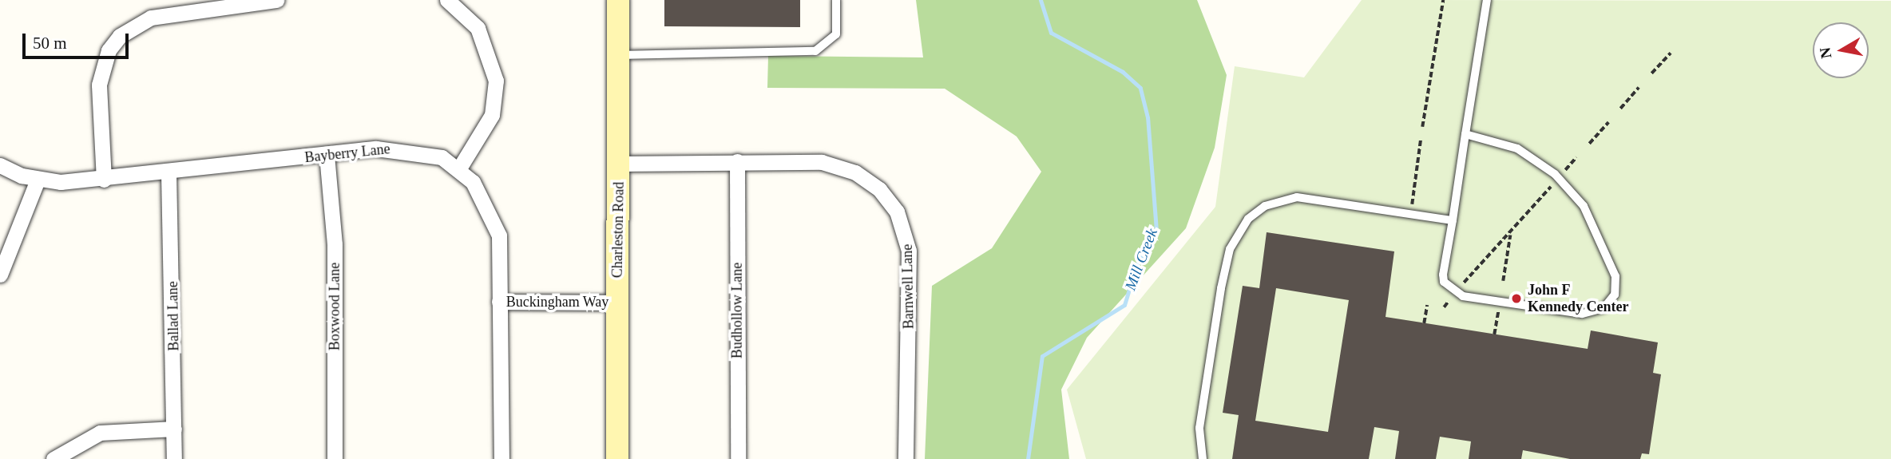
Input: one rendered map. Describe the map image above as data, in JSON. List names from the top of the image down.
{
  "streets": {
    "street": [
      "Bayberry Lane",
      "Charleston Road",
      "Barnwell Lane",
      "Buckingham Way",
      "Boxwood Lane",
      "Budhollow Lane",
      "Ballad Lane"
    ]
  },
  "crossings": [
    ["Bayberry Lane", "Buckingham Way"],
    ["Bayberry Lane", "Boxwood Lane"],
    ["Bayberry Lane", "Ballad Lane"],
    ["Charleston Road", "Barnwell Lane"],
    ["Charleston Road", "Buckingham Way"],
    ["Barnwell Lane", "Budhollow Lane"]
  ],
  "water": ["Mill Creek"],
  "places": ["John F Kennedy Center"],
  "scale_bar": "50 m",
  "north": "left"
}
